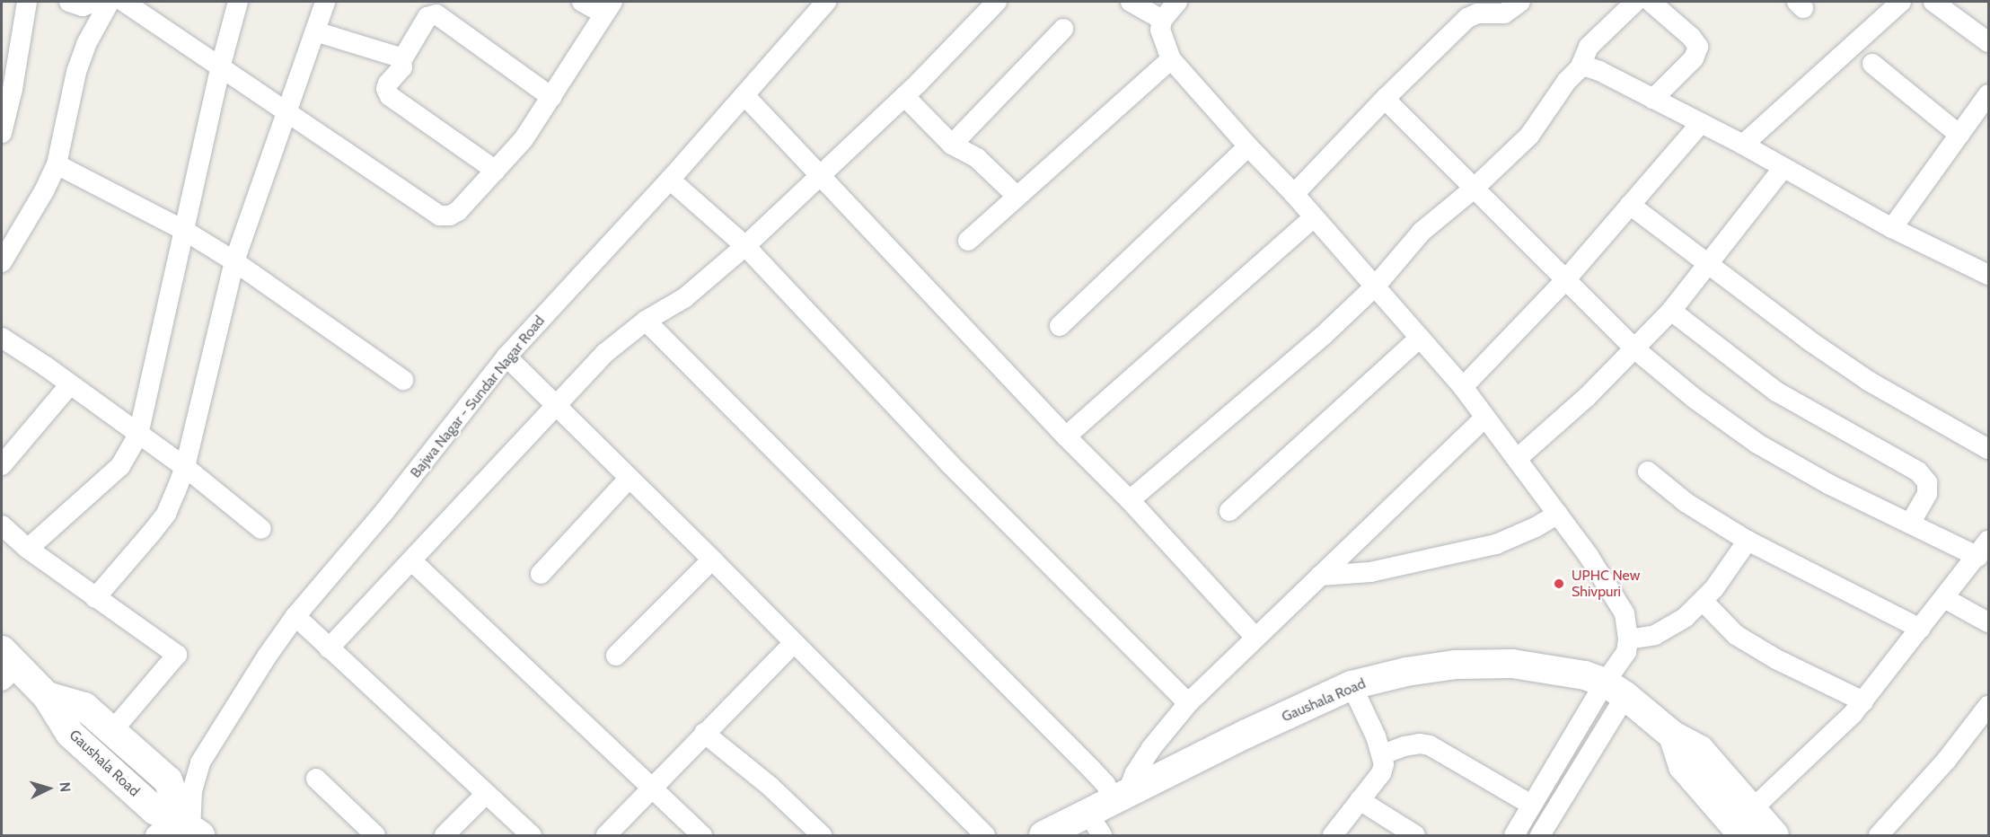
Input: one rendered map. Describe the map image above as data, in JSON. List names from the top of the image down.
{
  "streets": {
    "street": ["Bajwa Nagar - Sundar Nagar Road", "Gaushala Road"]
  },
  "crossings": [
    ["Bajwa Nagar - Sundar Nagar Road", "Gaushala Road"]
  ],
  "places": ["UPHC New Shivpuri"],
  "north": "right"
}
